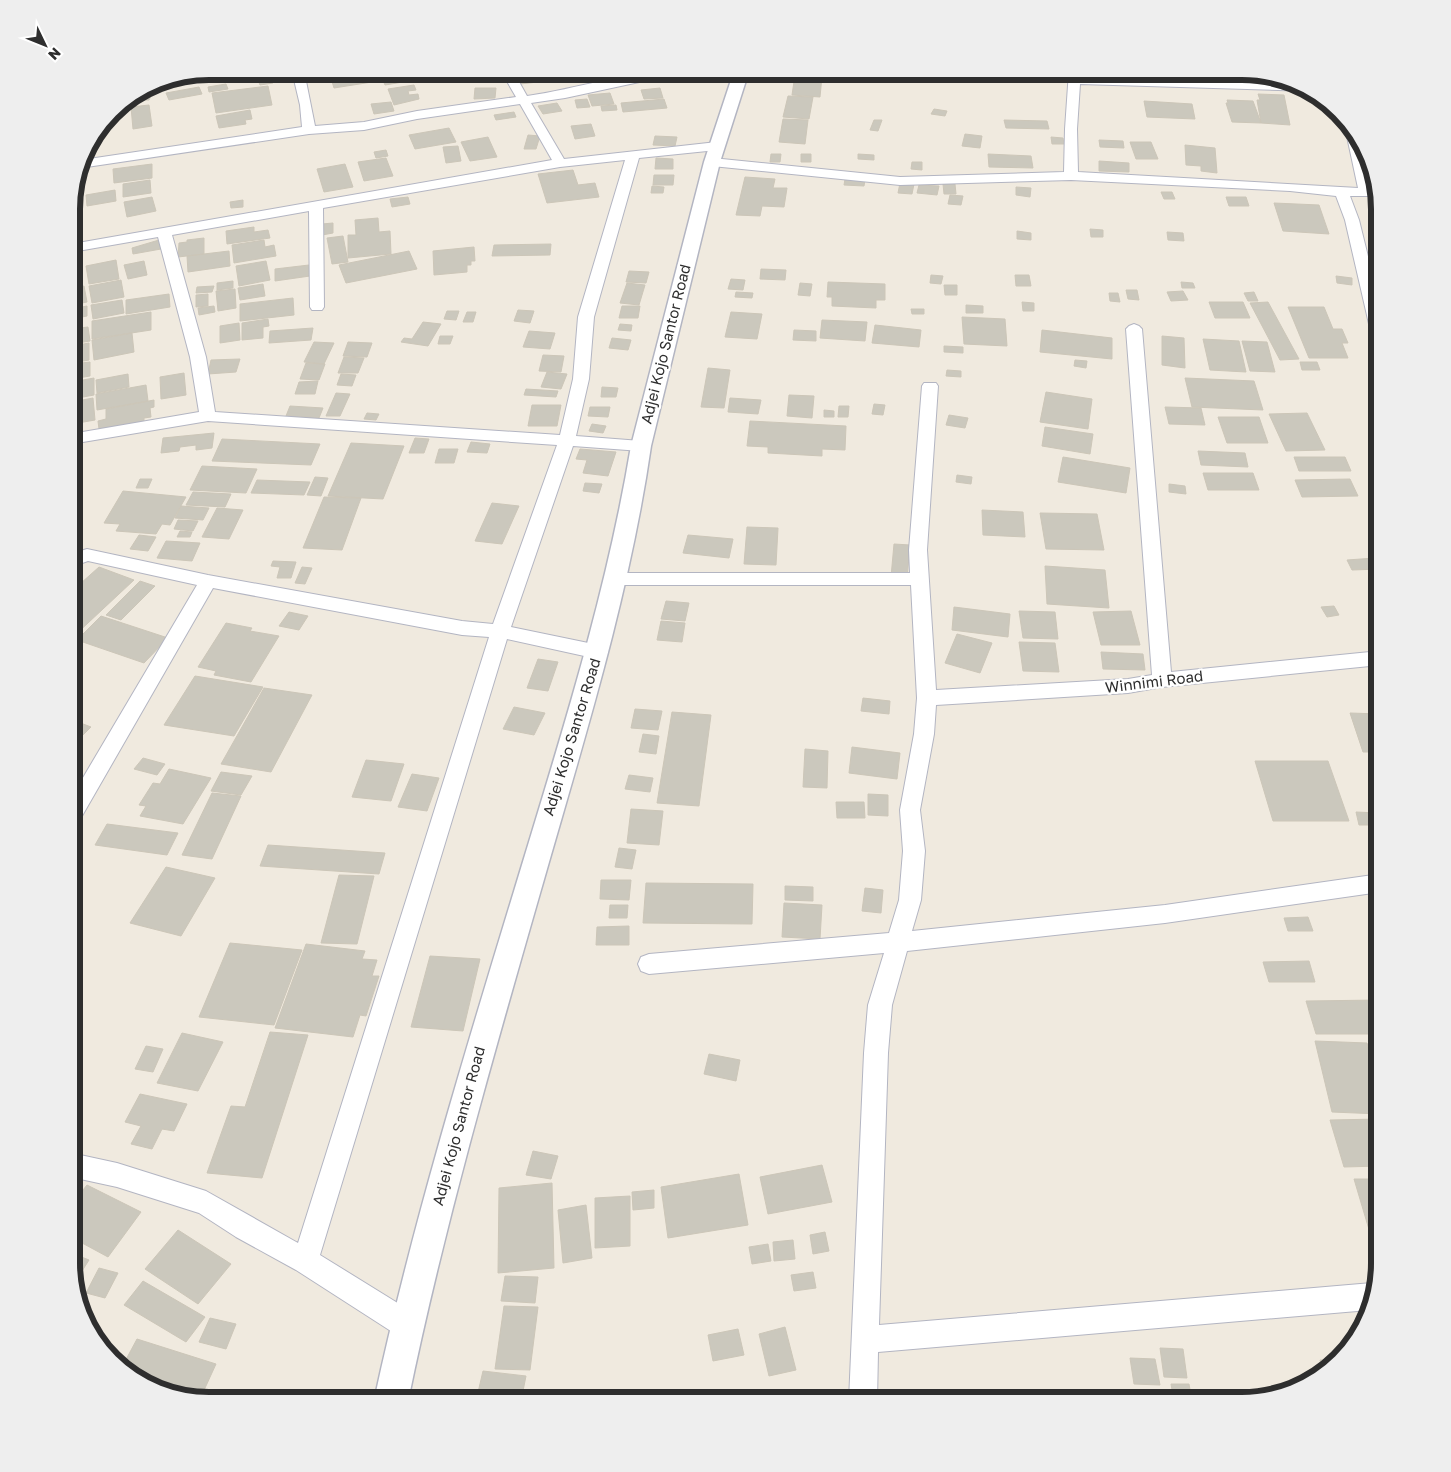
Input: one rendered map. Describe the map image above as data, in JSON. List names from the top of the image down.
{
  "streets": {
    "street": ["Adjei Kojo Santor Road", "Winnimi Road"]
  },
  "north": "bottom right"
}
